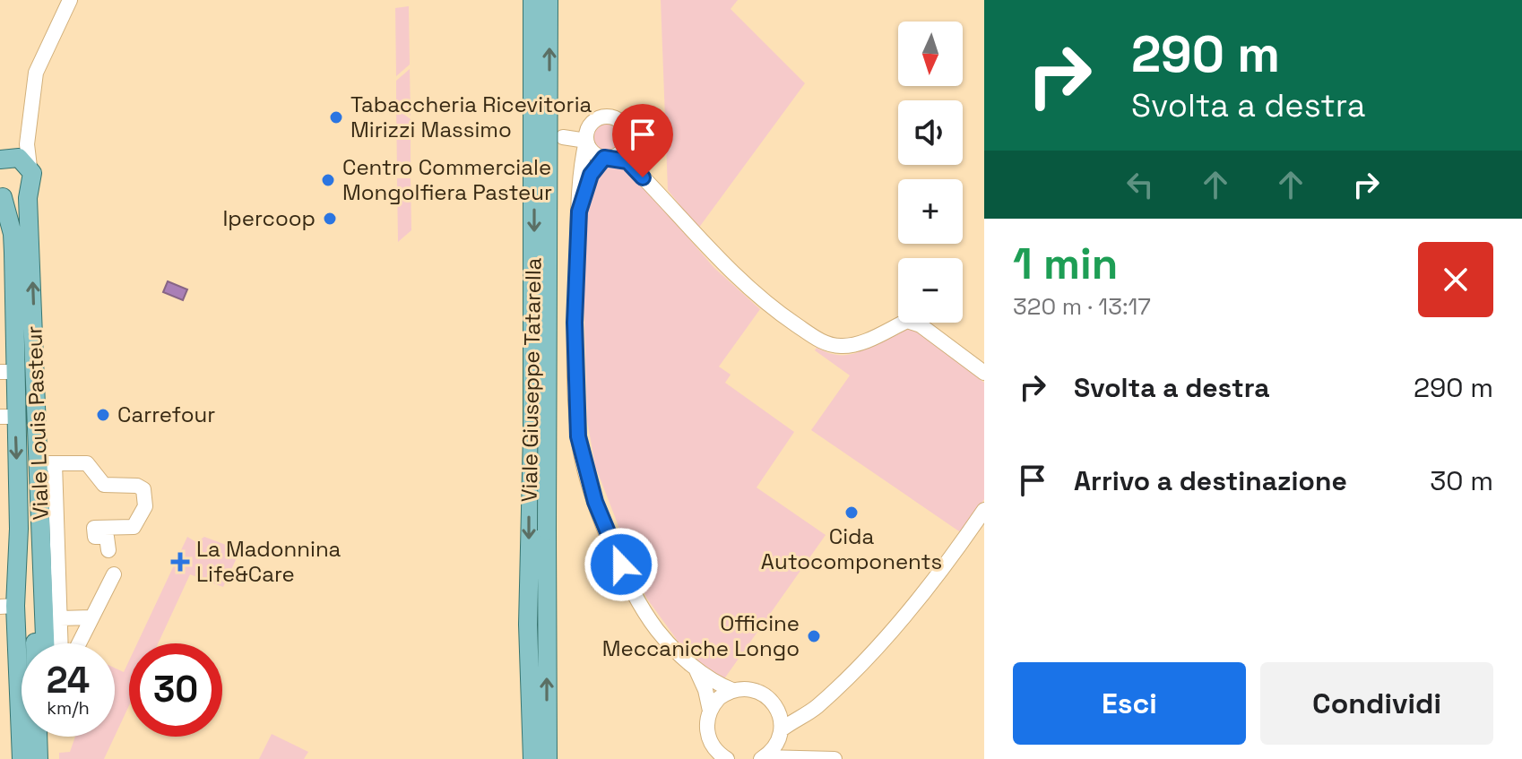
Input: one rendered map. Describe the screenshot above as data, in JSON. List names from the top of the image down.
{
  "streets": {
    "main road": ["Viale Giuseppe Tatarella", "Viale Louis Pasteur"]
  },
  "places": {
    "other": [
      "Tabaccheria Ricevitoria Mirizzi Massimo",
      "Centro Commerciale Mongolfiera Pasteur",
      "Ipercoop",
      "Carrefour",
      "Cida Autocomponents",
      "Officine Meccaniche Longo"
    ],
    "health": ["La Madonnina Life&Care"]
  },
  "north": "bottom",
  "page": {
    "turn": ["290 m", "Svolta a destra"],
    "map_buttons": ["+", "−"],
    "heading": ["1 min", "320 m · 13:17"],
    "list": [
      {
        "name": "Svolta a destra",
        "value": "290 m"
      },
      {
        "name": "Arrivo a destinazione",
        "value": "30 m"
      }
    ],
    "speed": "24 km/h",
    "limit": "30",
    "buttons": ["Esci", "Condividi"]
  }
}
